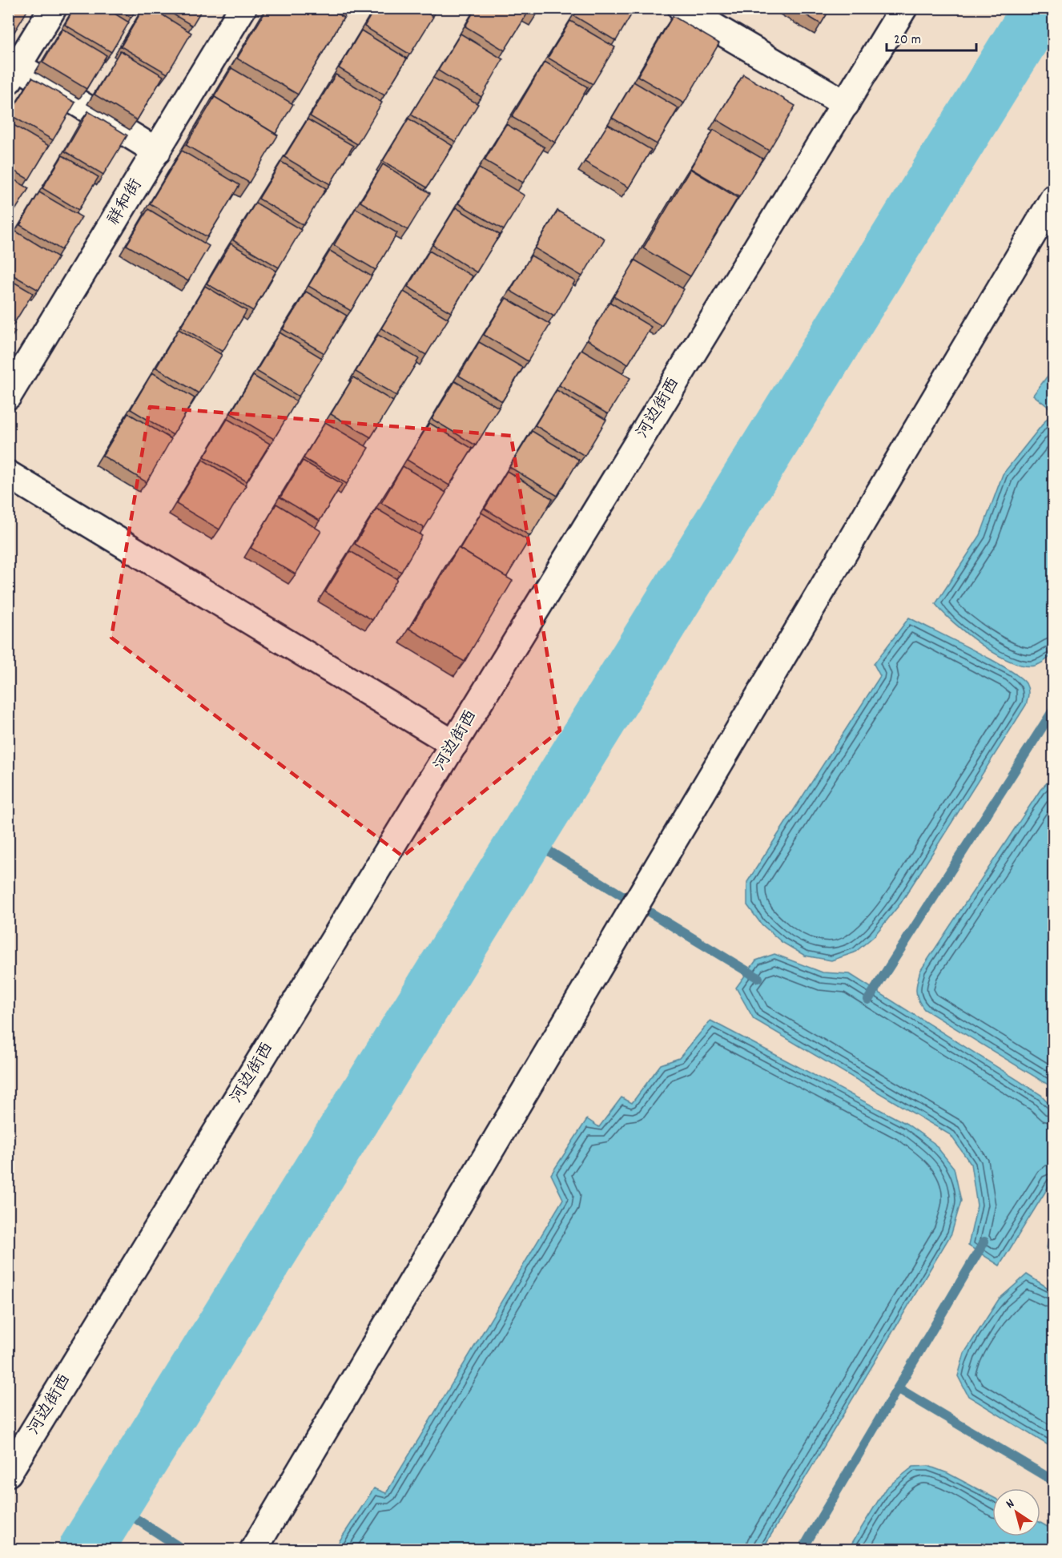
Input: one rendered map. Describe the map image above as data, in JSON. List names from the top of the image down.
{
  "streets": {
    "street": ["祥和街", "河边街西"]
  },
  "scale_bar": "20 m",
  "north": "top left"
}
